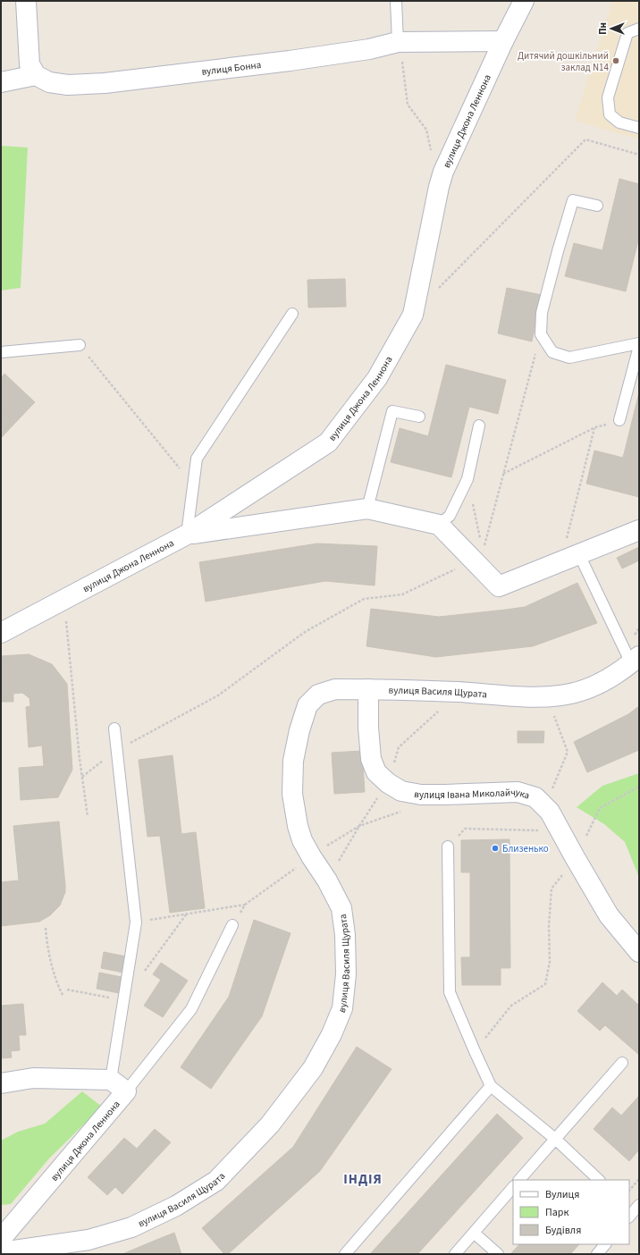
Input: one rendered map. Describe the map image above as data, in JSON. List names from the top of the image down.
{
  "streets": {
    "street": [
      "вулиця Бонна",
      "вулиця Джона Леннона",
      "вулиця Василя Щурата",
      "вулиця Івана Миколайчука"
    ]
  },
  "crossings": [
    ["вулиця Бонна", "вулиця Джона Леннона"],
    ["вулиця Василя Щурата", "вулиця Івана Миколайчука"]
  ],
  "districts": ["ІНДІЯ"],
  "places": ["Дитячий дошкільний заклад N14", "Близенько"],
  "legend": ["Вулиця", "Парк", "Будівля"],
  "north": "left"
}
